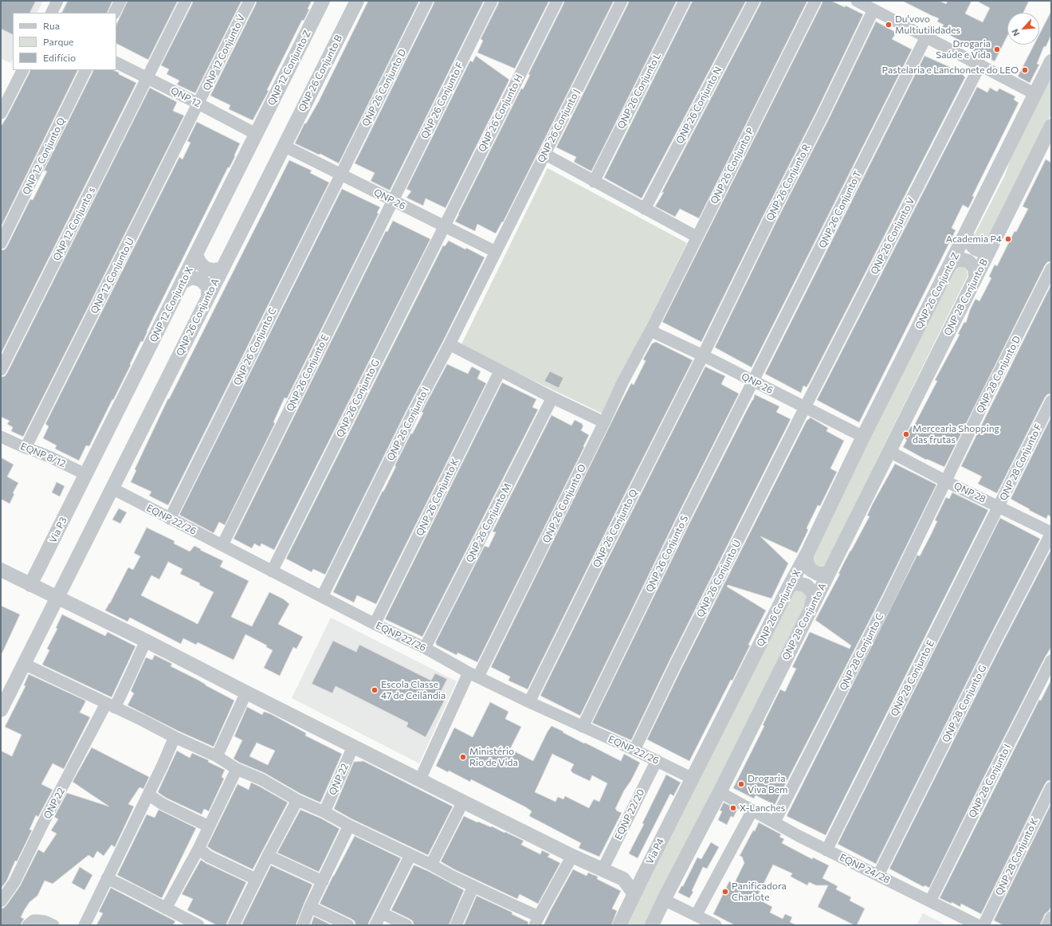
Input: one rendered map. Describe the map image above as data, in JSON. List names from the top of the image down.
{
  "streets": {
    "street": [
      "QNP 12 Conjunto V",
      "QNP 12 Conjunto Z",
      "QNP 26 Conjunto B",
      "QNP 26 Conjunto D",
      "QNP 26 Conjunto L",
      "QNP 12",
      "QNP 26 Conjunto F",
      "QNP 26 Conjunto N",
      "QNP 26 Conjunto H",
      "QNP 26 Conjunto J",
      "QNP 12 Conjunto Q",
      "QNP 26 Conjunto P",
      "QNP 26 Conjunto R",
      "QNP 26",
      "QNP 26 Conjunto T",
      "QNP 12 Conjunto s",
      "QNP 26 Conjunto V",
      "QNP 12 Conjunto U",
      "QNP 26 Conjunto Z",
      "QNP 28 Conjunto B",
      "QNP 12 Conjunto X",
      "QNP 26 Conjunto A",
      "QNP 26 Conjunto C",
      "QNP 26 Conjunto E",
      "QNP 28 Conjunto D",
      "QNP 26 Conjunto G",
      "QNP 26 Conjunto I",
      "EQNP 8/12",
      "QNP 28 Conjunto F",
      "QNP 28",
      "QNP 26 Conjunto K",
      "QNP 26 Conjunto O",
      "EQNP 22/26",
      "QNP 26 Conjunto M",
      "QNP 26 Conjunto Q",
      "Via P3",
      "QNP 26 Conjunto S",
      "QNP 26 Conjunto U",
      "QNP 26 Conjunto X",
      "QNP 28 Conjunto A",
      "QNP 28 Conjunto C",
      "QNP 28 Conjunto E",
      "QNP 28 Conjunto G",
      "QNP 22",
      "QNP 28 Conjunto I",
      "EQNP 22/20",
      "Via P4",
      "QNP 28 Conjunto K",
      "EQNP 24/28"
    ]
  },
  "crossings": [
    ["QNP 12 Conjunto V", "QNP 12"],
    ["QNP 12 Conjunto V", "QNP 12 Conjunto U"],
    ["QNP 12 Conjunto Z", "QNP 12"],
    ["QNP 12 Conjunto Z", "QNP 12 Conjunto X"],
    ["QNP 26 Conjunto B", "QNP 26"],
    ["QNP 26 Conjunto B", "QNP 26 Conjunto A"],
    ["QNP 26 Conjunto D", "QNP 26"],
    ["QNP 26 Conjunto D", "QNP 26 Conjunto C"],
    ["QNP 12", "QNP 12 Conjunto s"],
    ["QNP 12", "QNP 12 Conjunto U"],
    ["QNP 12", "QNP 12 Conjunto X"],
    ["QNP 26 Conjunto F", "QNP 26"],
    ["QNP 26 Conjunto F", "QNP 26 Conjunto E"],
    ["QNP 26 Conjunto H", "QNP 26"],
    ["QNP 26 Conjunto H", "QNP 26 Conjunto G"],
    ["QNP 26 Conjunto J", "QNP 26"],
    ["QNP 26 Conjunto J", "QNP 26 Conjunto I"],
    ["QNP 26 Conjunto P", "QNP 26"],
    ["QNP 26 Conjunto P", "QNP 26 Conjunto O"],
    ["QNP 26 Conjunto R", "QNP 26"],
    ["QNP 26 Conjunto R", "QNP 26 Conjunto Q"],
    ["QNP 26", "QNP 26 Conjunto T"],
    ["QNP 26", "QNP 26 Conjunto V"],
    ["QNP 26", "QNP 26 Conjunto Z"],
    ["QNP 26", "QNP 26 Conjunto A"],
    ["QNP 26", "QNP 26 Conjunto C"],
    ["QNP 26", "QNP 26 Conjunto E"],
    ["QNP 26", "QNP 26 Conjunto G"],
    ["QNP 26", "QNP 26 Conjunto I"],
    ["QNP 26", "QNP 26 Conjunto O"],
    ["QNP 26", "QNP 26 Conjunto Q"],
    ["QNP 26", "QNP 26 Conjunto S"],
    ["QNP 26", "QNP 26 Conjunto U"],
    ["QNP 26", "QNP 26 Conjunto X"],
    ["QNP 26 Conjunto T", "QNP 26 Conjunto S"],
    ["QNP 26 Conjunto V", "QNP 26 Conjunto U"],
    ["QNP 12 Conjunto U", "EQNP 8/12"],
    ["QNP 26 Conjunto Z", "QNP 26 Conjunto X"],
    ["QNP 28 Conjunto B", "QNP 28"],
    ["QNP 28 Conjunto B", "QNP 28 Conjunto A"],
    ["QNP 12 Conjunto X", "EQNP 8/12"],
    ["QNP 12 Conjunto X", "Via P3"],
    ["QNP 26 Conjunto A", "EQNP 22/26"],
    ["QNP 26 Conjunto C", "EQNP 22/26"],
    ["QNP 26 Conjunto E", "EQNP 22/26"],
    ["QNP 28 Conjunto D", "QNP 28"],
    ["QNP 28 Conjunto D", "QNP 28 Conjunto C"],
    ["QNP 26 Conjunto G", "EQNP 22/26"],
    ["QNP 26 Conjunto I", "EQNP 22/26"],
    ["EQNP 8/12", "Via P3"],
    ["QNP 28 Conjunto F", "QNP 28"],
    ["QNP 28 Conjunto F", "QNP 28 Conjunto E"],
    ["QNP 28", "QNP 28 Conjunto A"],
    ["QNP 28", "QNP 28 Conjunto C"],
    ["QNP 28", "QNP 28 Conjunto E"],
    ["QNP 28", "QNP 28 Conjunto G"],
    ["QNP 26 Conjunto K", "EQNP 22/26"],
    ["QNP 26 Conjunto O", "EQNP 22/26"],
    ["EQNP 22/26", "QNP 26 Conjunto M"],
    ["EQNP 22/26", "QNP 26 Conjunto Q"],
    ["EQNP 22/26", "QNP 26 Conjunto S"],
    ["EQNP 22/26", "QNP 26 Conjunto U"],
    ["EQNP 22/26", "QNP 26 Conjunto X"],
    ["EQNP 22/26", "EQNP 22/20"],
    ["EQNP 22/26", "Via P4"],
    ["QNP 26 Conjunto X", "Via P4"],
    ["QNP 28 Conjunto A", "EQNP 24/28"],
    ["QNP 28 Conjunto C", "EQNP 24/28"],
    ["QNP 28 Conjunto E", "EQNP 24/28"],
    ["QNP 28 Conjunto G", "EQNP 24/28"],
    ["QNP 28 Conjunto I", "EQNP 24/28"]
  ],
  "places": [
    "Du'vovo Multiutilidades",
    "Drogaria Saúde e Vida",
    "Pastelaria e Lanchonete do LEO",
    "Academia P4",
    "Mercearia Shopping das frutas",
    "Escola Classe 47 de Ceilândia",
    "Ministério Rio de Vida",
    "Drogaria Viva Bem",
    "X-Lanches",
    "Panificadora Charlote"
  ],
  "legend": ["Rua", "Parque", "Edifício"],
  "north": "bottom left"
}
